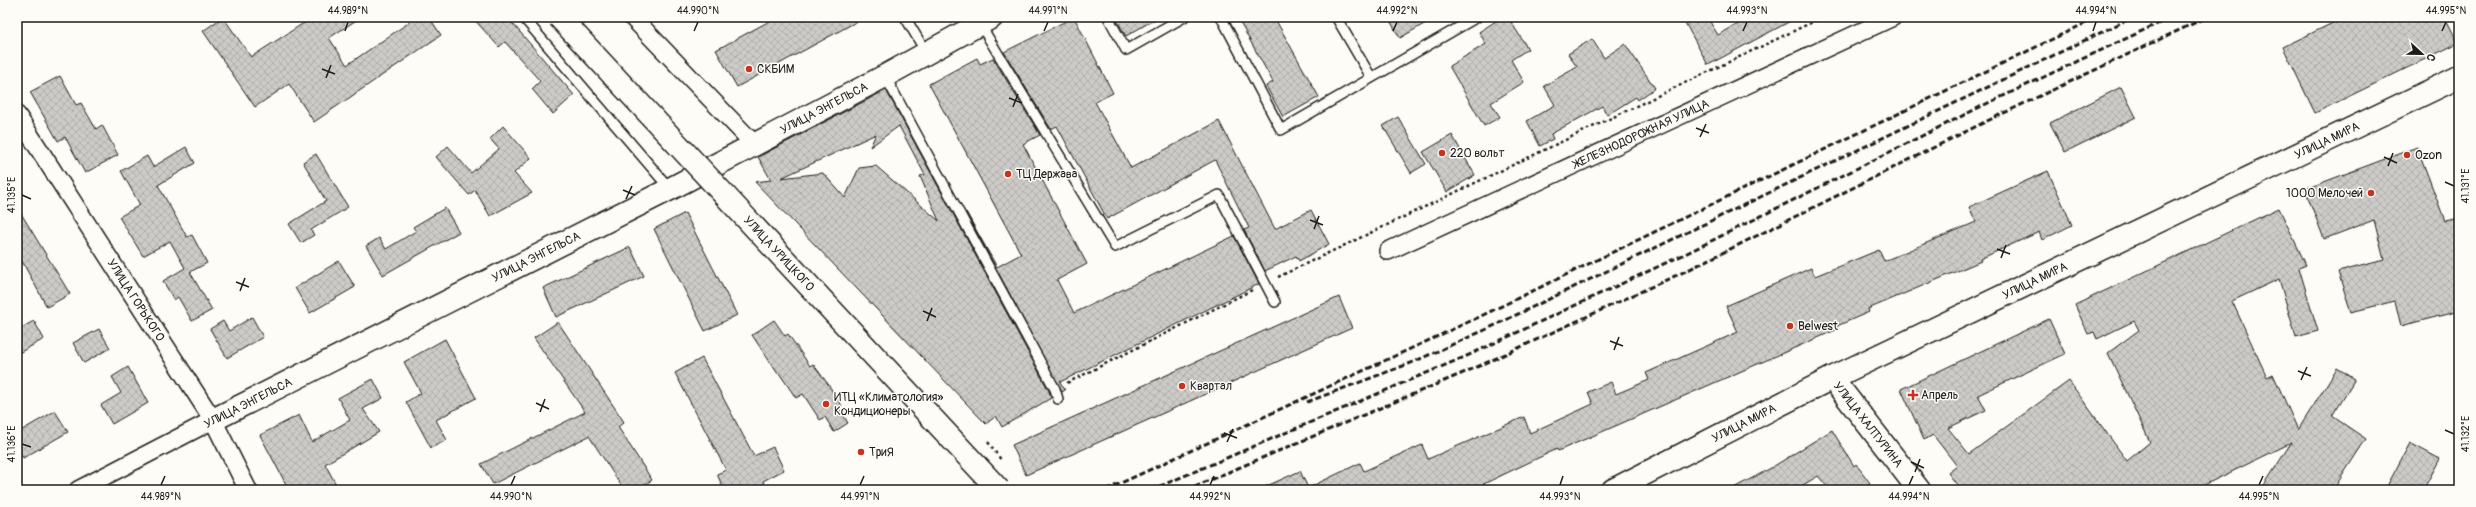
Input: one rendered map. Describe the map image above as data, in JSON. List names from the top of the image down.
{
  "streets": {
    "main road": [
      "УЛИЦА ЭНГЕЛЬСА",
      "УЛИЦА МИРА",
      "УЛИЦА УРИЦКОГО",
      "УЛИЦА ХАЛТУРИНА"
    ],
    "street": ["ЖЕЛЕЗНОДОРОЖНАЯ УЛИЦА", "УЛИЦА ГОРЬКОГО"]
  },
  "crossings": [
    ["УЛИЦА ЭНГЕЛЬСА", "УЛИЦА ГОРЬКОГО"],
    ["УЛИЦА МИРА", "УЛИЦА ХАЛТУРИНА"]
  ],
  "places": {
    "other": [
      "СКБИМ",
      "220 вольт",
      "Ozon",
      "ТЦ Держава",
      "1000 Мелочей",
      "Belwest",
      "Квартал",
      "ИТЦ «Климатология» Кондиционеры",
      "ТриЯ"
    ],
    "health": ["Апрель"]
  },
  "north": "right",
  "coordinates": [
    "44.989°N",
    "44.990°N",
    "44.991°N",
    "44.992°N",
    "44.993°N",
    "44.994°N",
    "44.995°N",
    "41.131°E",
    "41.135°E",
    "41.132°E",
    "41.136°E"
  ]
}
